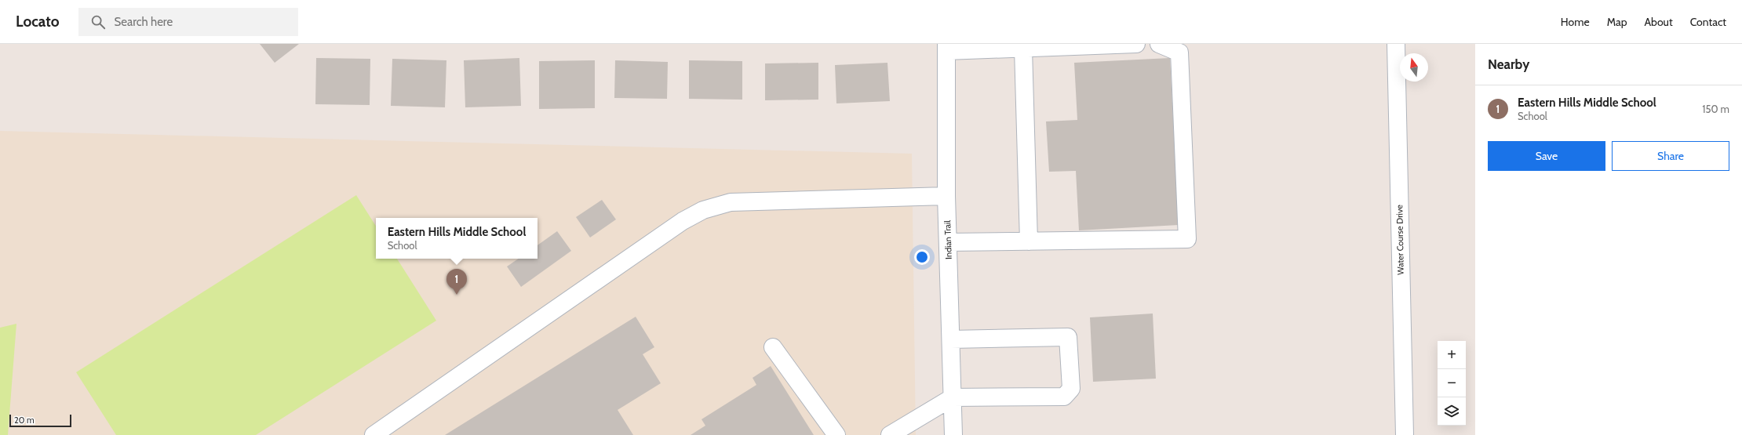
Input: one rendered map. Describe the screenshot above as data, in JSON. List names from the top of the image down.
{
  "streets": {
    "street": ["Indian Trail", "Water Course Drive"]
  },
  "scale_bar": "20 m",
  "north": "top",
  "page": {
    "header": "Locato",
    "search": "Search here",
    "nav": [
      "Home",
      "Map",
      "About",
      "Contact"
    ],
    "heading": "Nearby",
    "list": [
      {
        "mark": "1",
        "name": "Eastern Hills Middle School",
        "note": "School",
        "value": "150 m"
      }
    ],
    "buttons": ["Save", "Share"],
    "popup": ["Eastern Hills Middle School", "School"],
    "pins": "1",
    "map_buttons": ["+", "−"],
    "scale": "20 m"
  }
}
